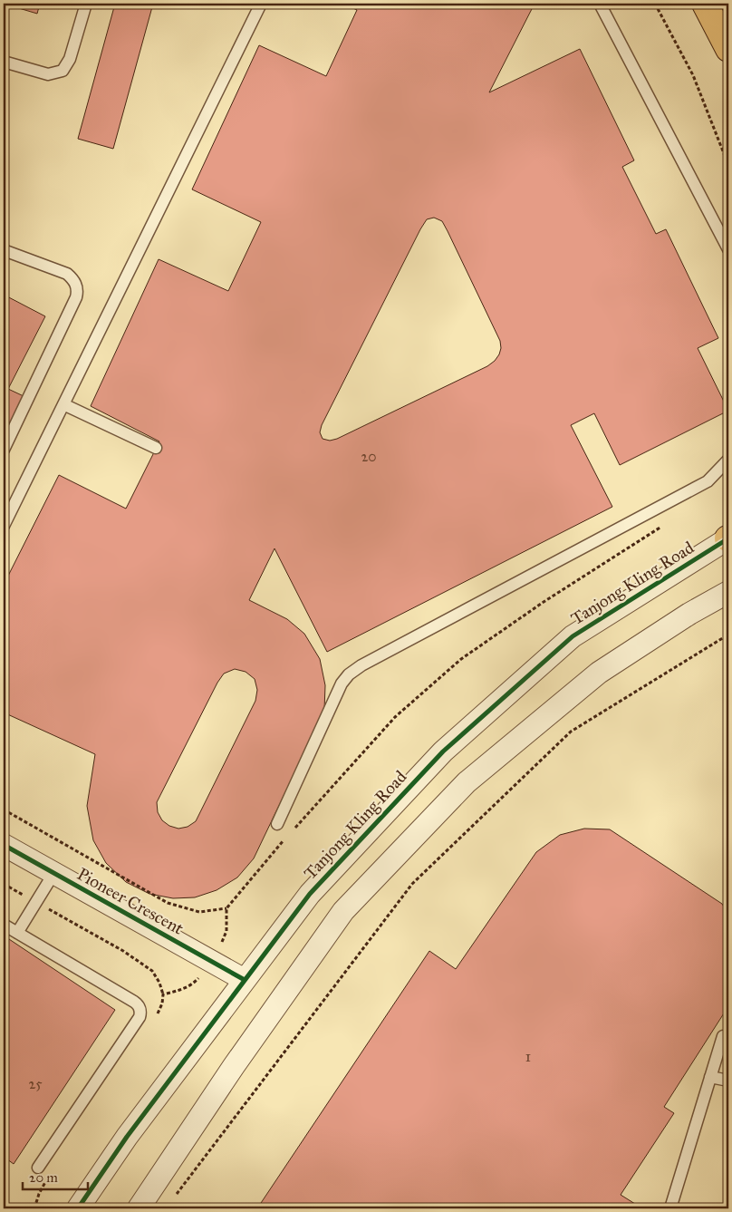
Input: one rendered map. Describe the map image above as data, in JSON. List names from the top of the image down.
{
  "streets": {
    "street": ["Tanjong Kling Road", "Pioneer Crescent"]
  },
  "crossings": [
    ["Tanjong Kling Road", "Pioneer Crescent"]
  ],
  "house_numbers": ["20", "1", "25"],
  "scale_bar": "20 m"
}
